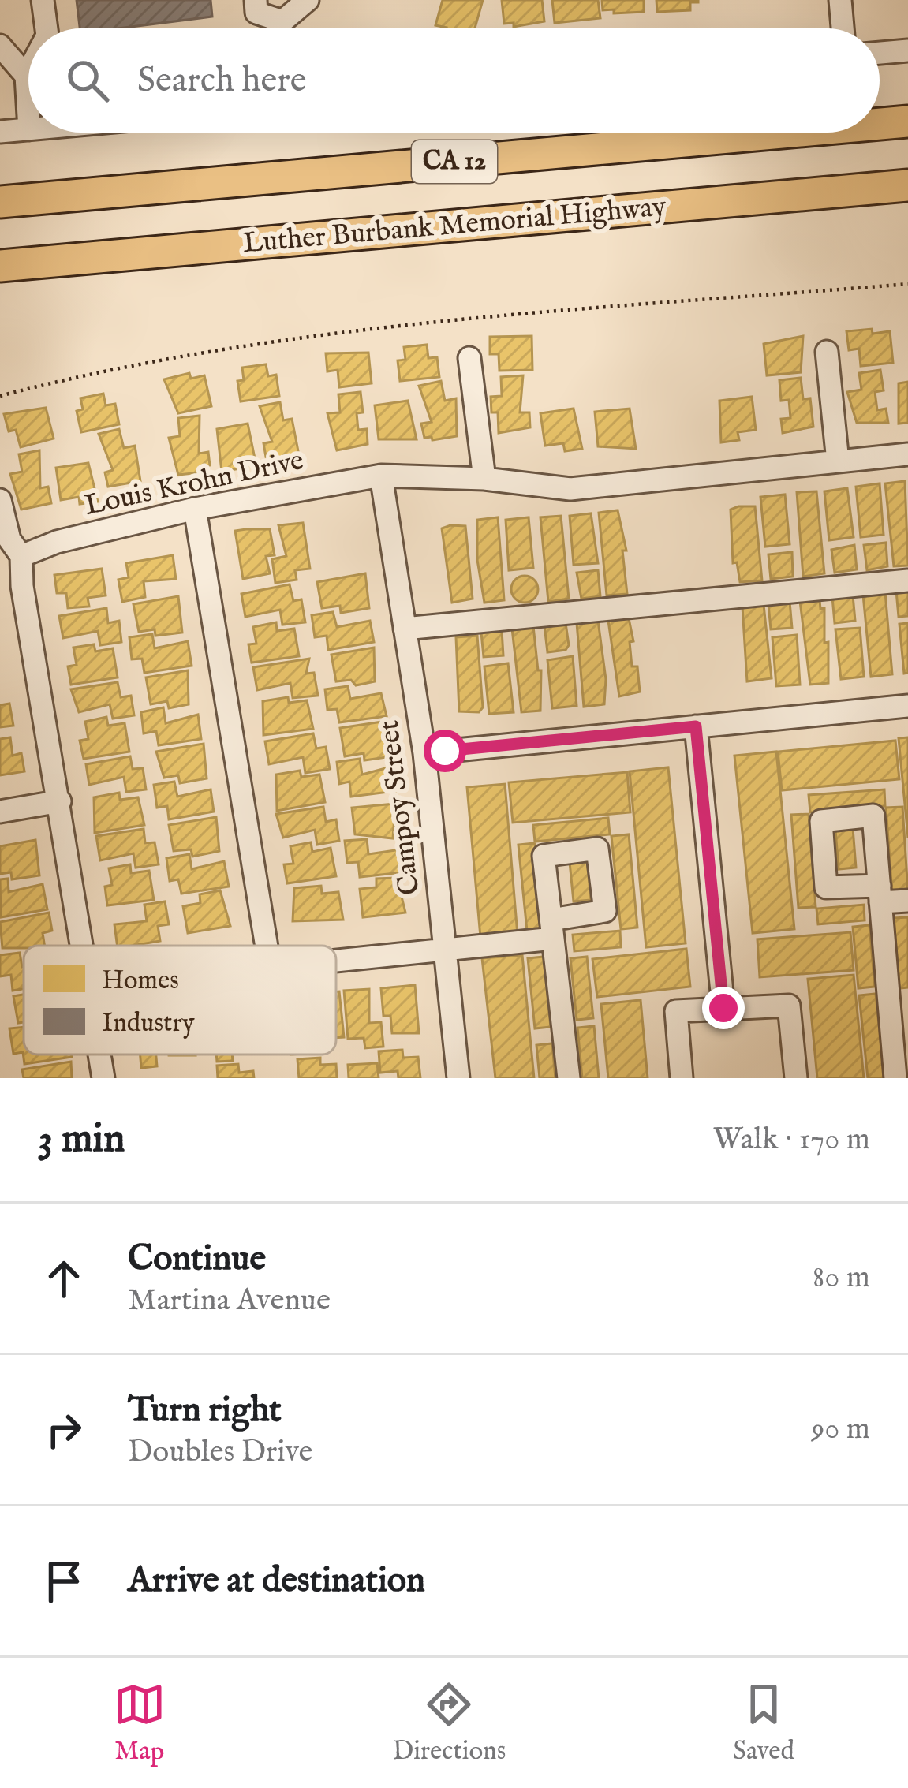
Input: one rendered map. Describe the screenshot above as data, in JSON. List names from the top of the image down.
{
  "streets": {
    "highway": ["CA 12", "Luther Burbank Memorial Highway"],
    "street": ["Louis Krohn Drive", "Campoy Street"]
  },
  "crossings": [
    ["Louis Krohn Drive", "Campoy Street"]
  ],
  "legend": ["Homes", "Industry"],
  "page": {
    "search": "Search here",
    "heading": ["3 min", "Walk · 170 m"],
    "list": [
      ["Continue", "Martina Avenue", "80 m"],
      ["Turn right", "Doubles Drive", "90 m"],
      "Arrive at destination"
    ],
    "nav": ["Map", "Directions", "Saved"]
  }
}
